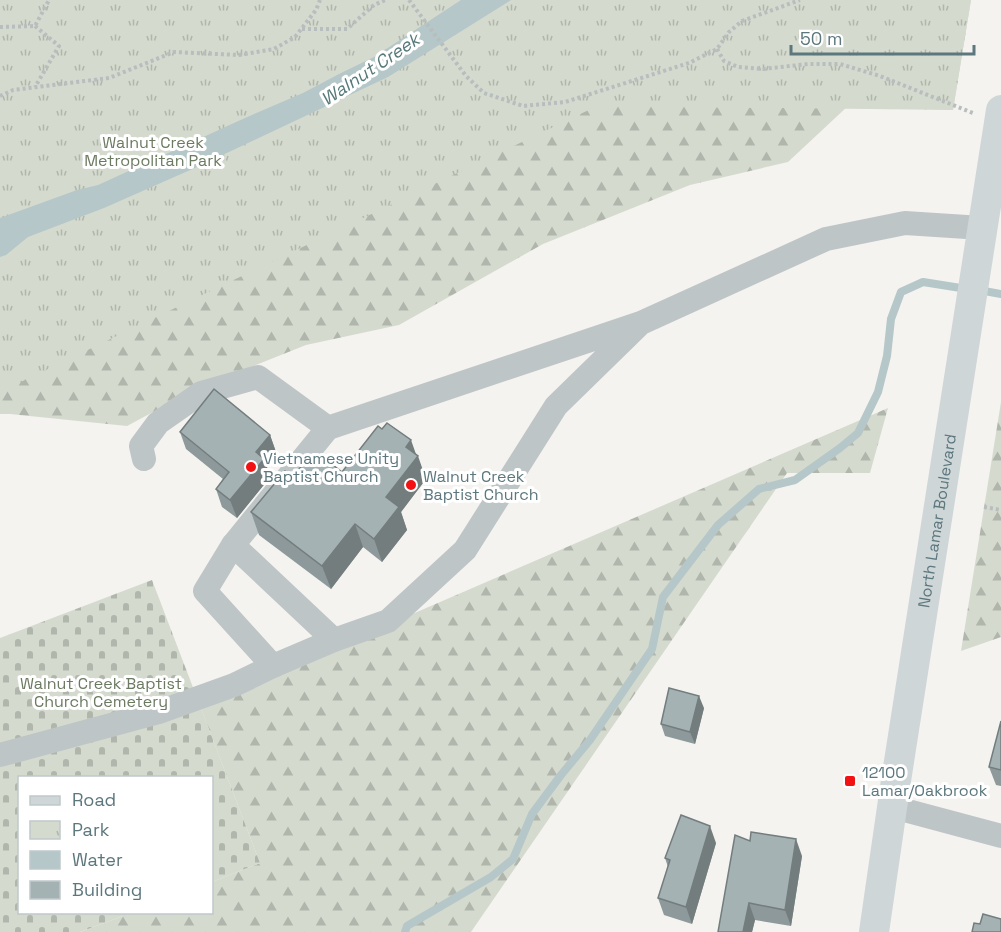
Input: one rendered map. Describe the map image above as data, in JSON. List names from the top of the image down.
{
  "streets": {
    "main road": ["North Lamar Boulevard"]
  },
  "water": ["Walnut Creek"],
  "parks": ["Walnut Creek Metropolitan Park", "Walnut Creek Baptist Church Cemetery"],
  "places": {
    "other": ["Vietnamese Unity Baptist Church", "Walnut Creek Baptist Church"],
    "transit": ["12100 Lamar/Oakbrook"]
  },
  "legend": [
    "Road",
    "Park",
    "Water",
    "Building"
  ],
  "scale_bar": "50 m"
}
